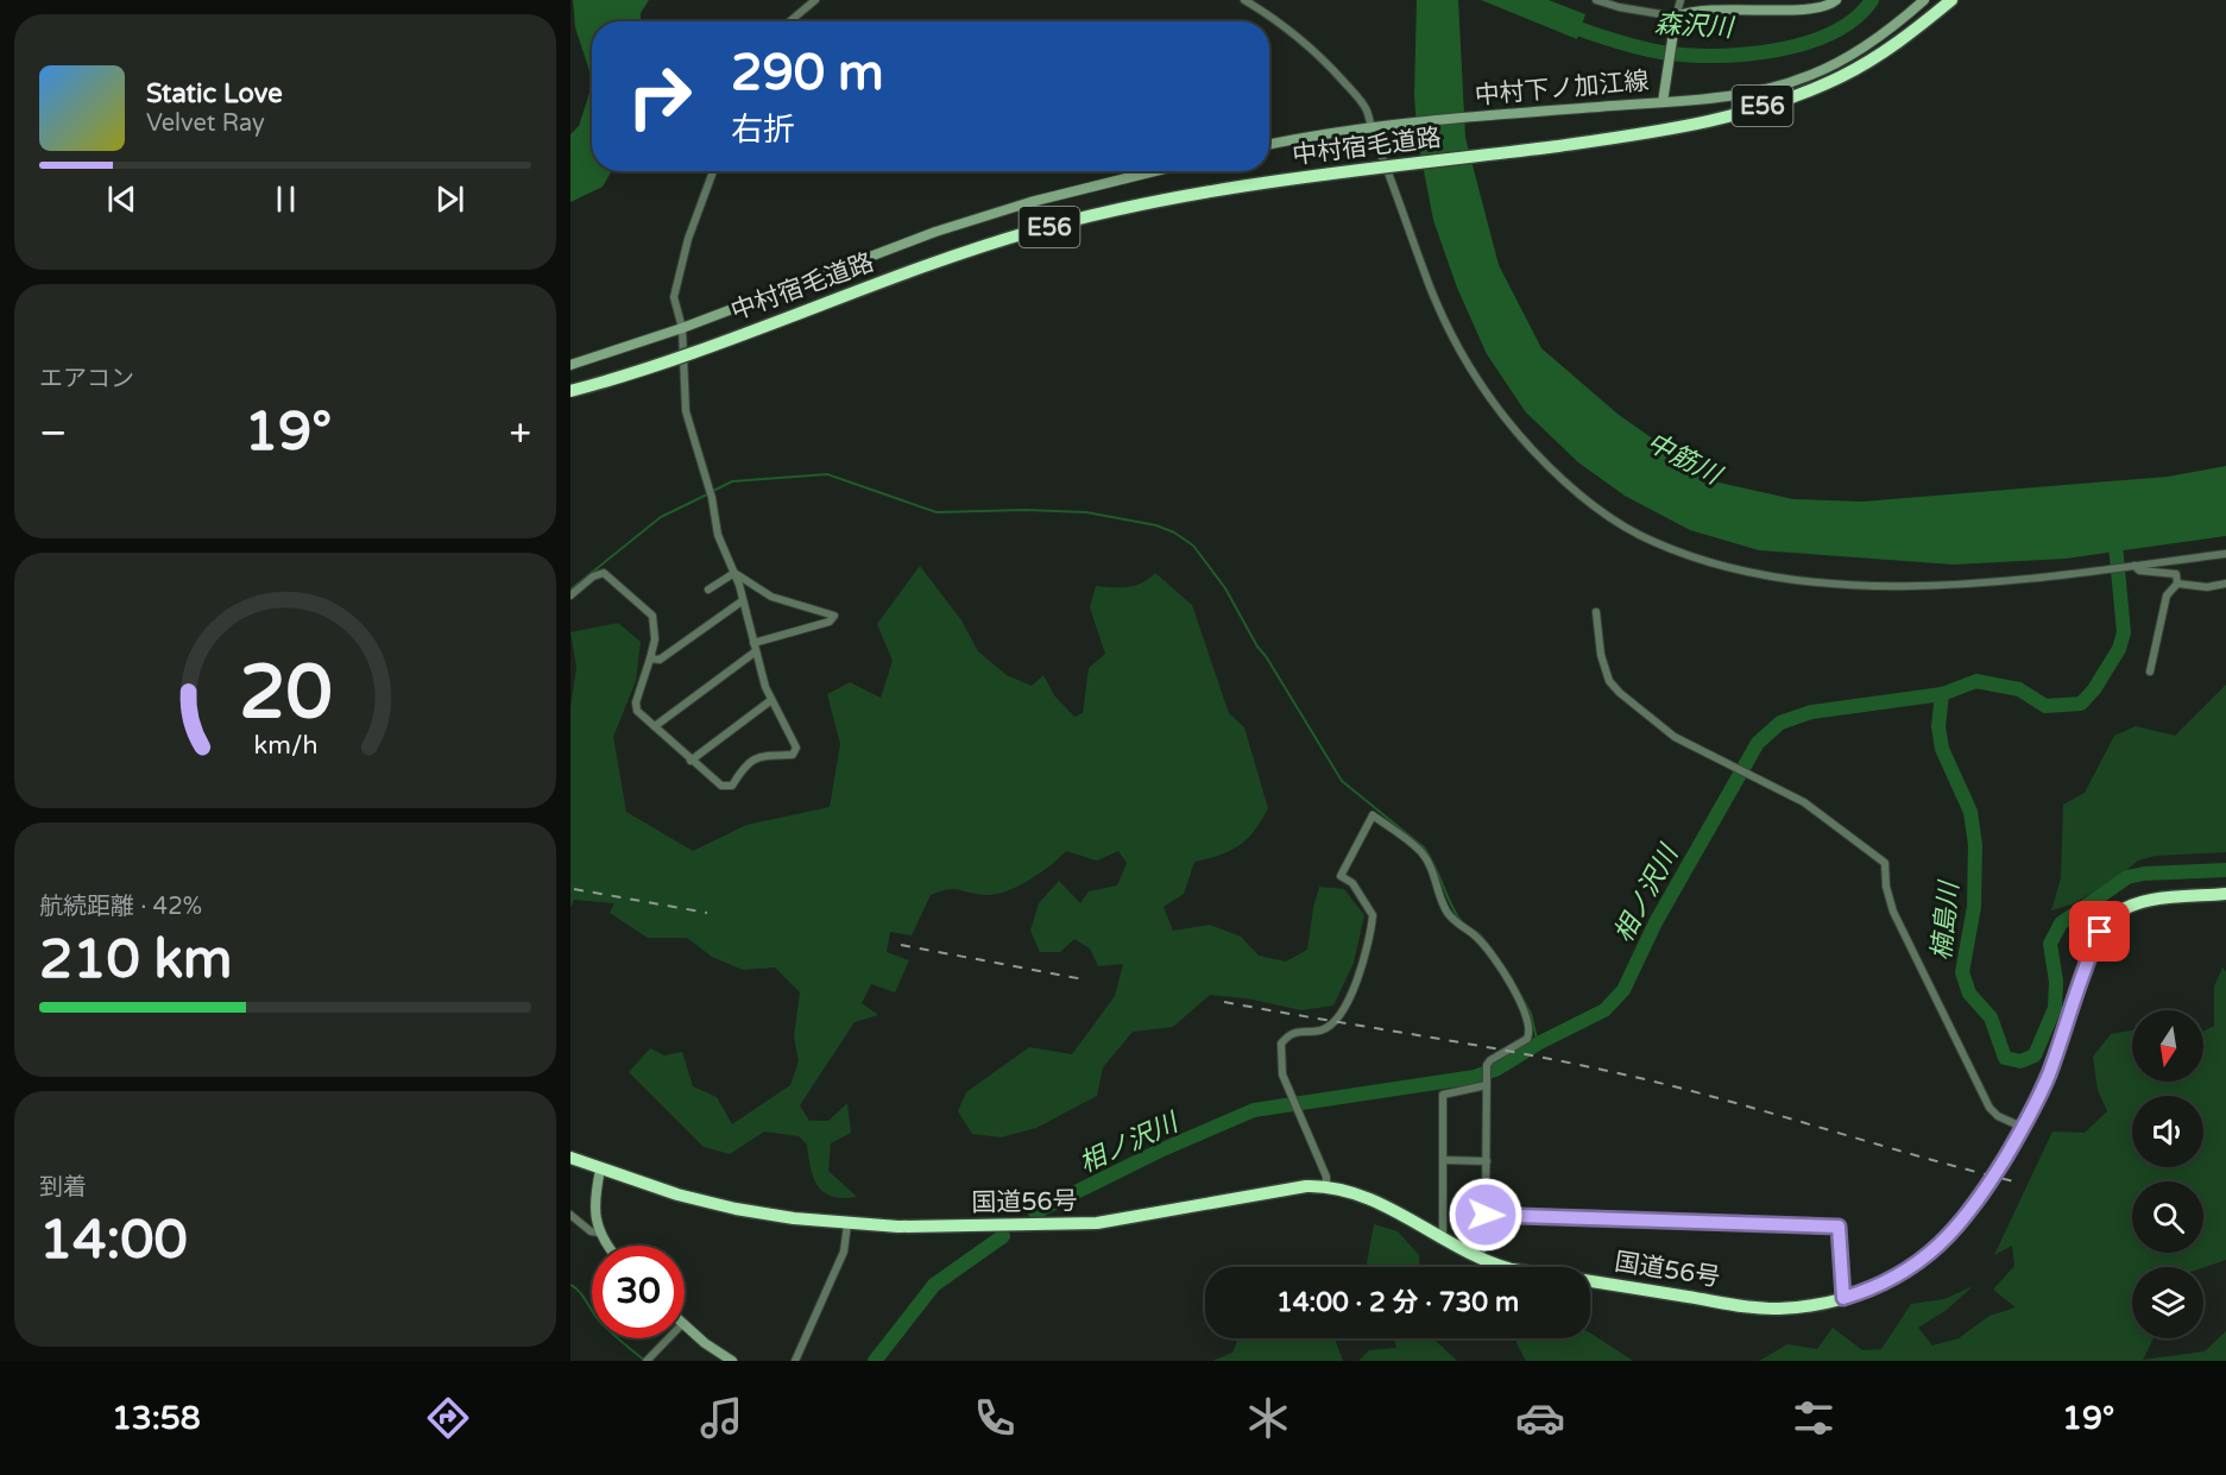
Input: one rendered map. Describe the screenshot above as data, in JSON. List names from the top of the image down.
{
  "streets": {
    "highway": ["E56", "中村宿毛道路", "国道56号"],
    "main road": ["中村下ノ加江線"]
  },
  "water": [
    "森沢川",
    "中筋川",
    "相ノ沢川",
    "楠島川"
  ],
  "north": "bottom",
  "page": {
    "turn": ["290 m", "右折"],
    "song": ["Static Love", "Velvet Ray"],
    "tile": [
      "エアコン",
      ["航続距離 · 42%", "210 km"],
      ["到着", "14:00"]
    ],
    "heat": ["−", "19°", "+"],
    "limit": "30",
    "trip": "14:00 · 2 分 · 730 m",
    "tabs": ["13:58", "19°"],
    "gauge": ["20", "km/h"]
  }
}
